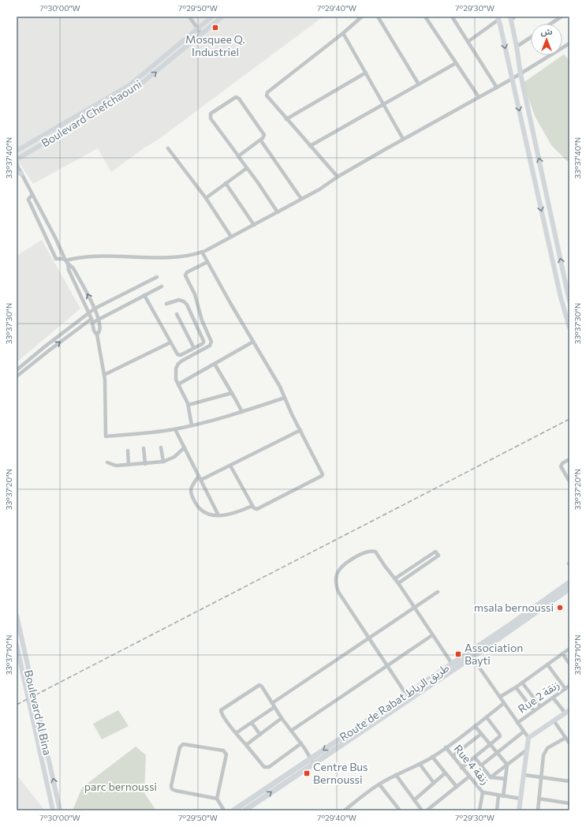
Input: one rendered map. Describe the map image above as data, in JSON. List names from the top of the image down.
{
  "streets": {
    "main road": ["Route de Rabat طريق الرباط"],
    "street": [
      "Boulevard Chefchaouni",
      "Rue 2 زنقة",
      "Boulevard Al Bina",
      "Rue 4 زنقة"
    ]
  },
  "parks": ["parc bernoussi"],
  "places": {
    "transit": ["Mosquee Q. Industriel", "Association Bayti", "Centre Bus Bernoussi"],
    "other": ["msala bernoussi"]
  },
  "north": "top",
  "coordinates": [
    "7°30'00\"W",
    "7°29'50\"W",
    "7°29'40\"W",
    "7°29'30\"W",
    "33°37'40\"N",
    "33°37'30\"N",
    "33°37'20\"N",
    "33°37'10\"N"
  ]
}
